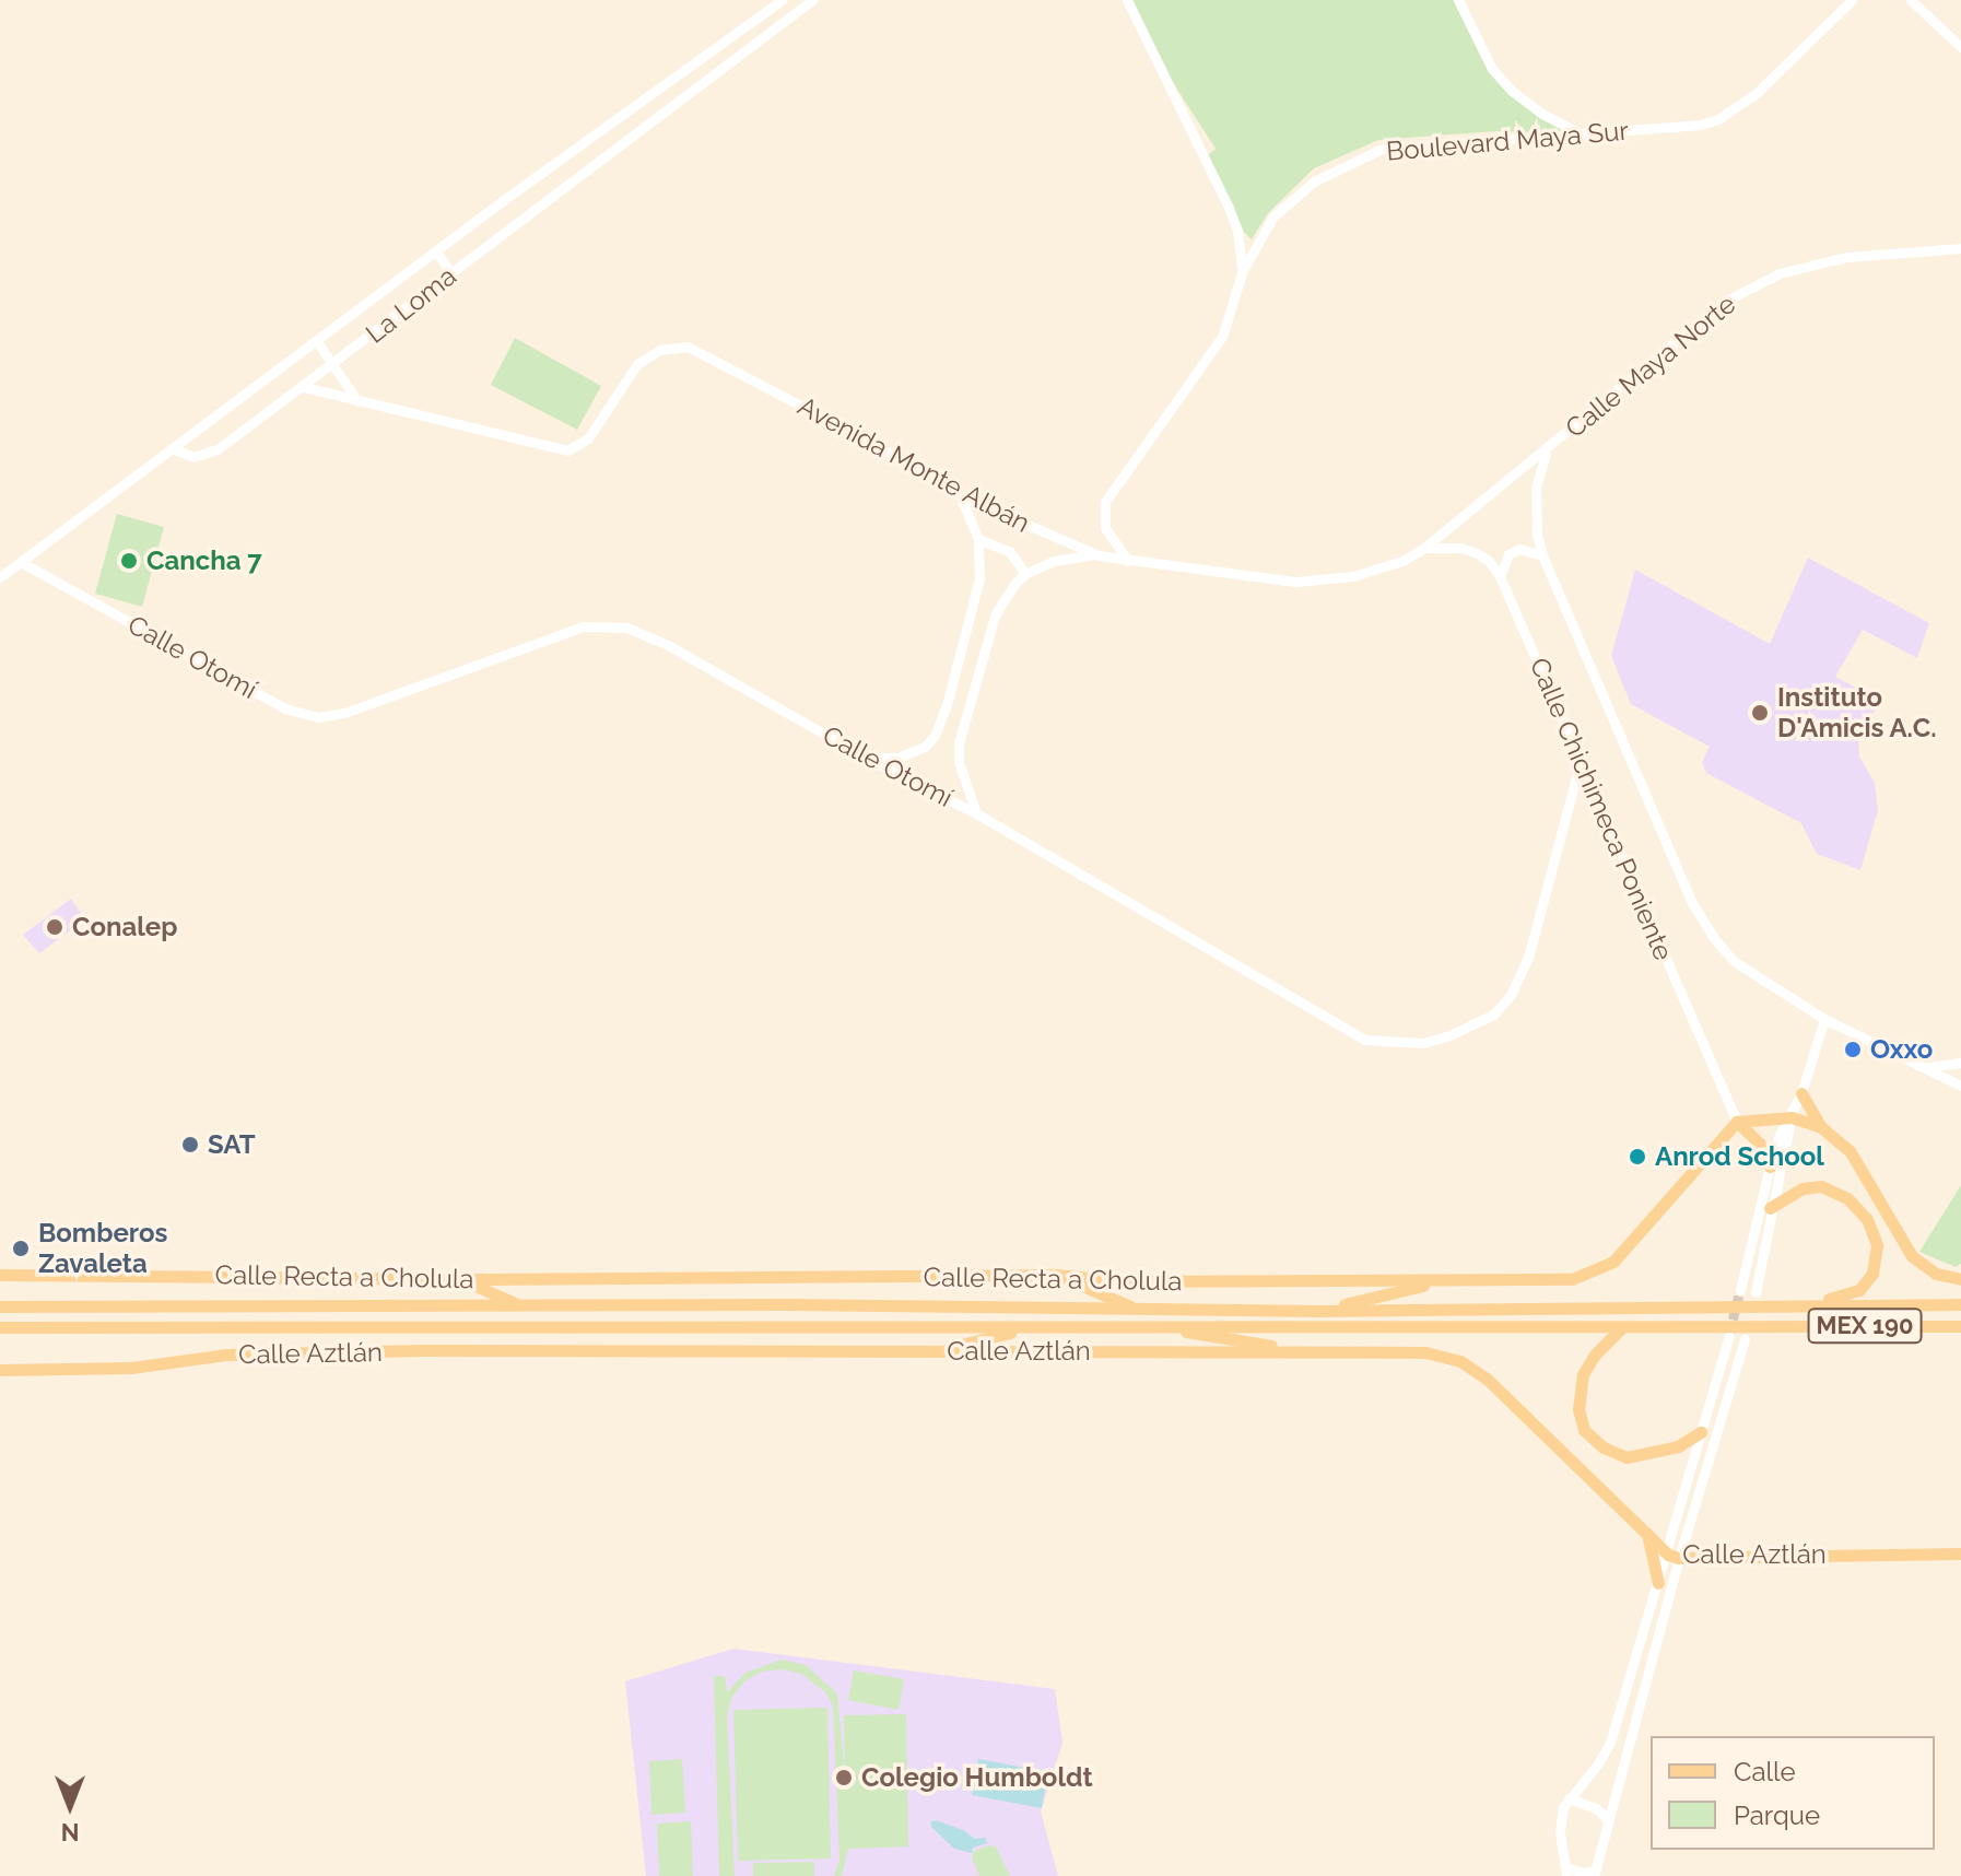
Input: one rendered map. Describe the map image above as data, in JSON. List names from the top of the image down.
{
  "streets": {
    "main road": ["Calle Recta a Cholula", "MEX 190", "Calle Aztlán"],
    "street": [
      "Boulevard Maya Sur",
      "La Loma",
      "Calle Maya Norte",
      "Avenida Monte Albán",
      "Calle Otomí",
      "Calle Chichimeca Poniente"
    ]
  },
  "crossings": [
    ["Boulevard Maya Sur", "Avenida Monte Albán"],
    ["La Loma", "Avenida Monte Albán"],
    ["Calle Maya Norte", "Avenida Monte Albán"],
    ["Calle Maya Norte", "Calle Chichimeca Poniente"],
    ["Avenida Monte Albán", "Calle Chichimeca Poniente"],
    ["Calle Otomí", "Calle Chichimeca Poniente"],
    ["Calle Chichimeca Poniente", "Calle Recta a Cholula"]
  ],
  "places": [
    "Cancha 7",
    "Instituto D'Amicis A.C.",
    "Conalep",
    "Oxxo",
    "SAT",
    "Anrod School",
    "Bomberos Zavaleta",
    "Colegio Humboldt"
  ],
  "legend": ["Calle", "Parque"],
  "north": "bottom"
}
